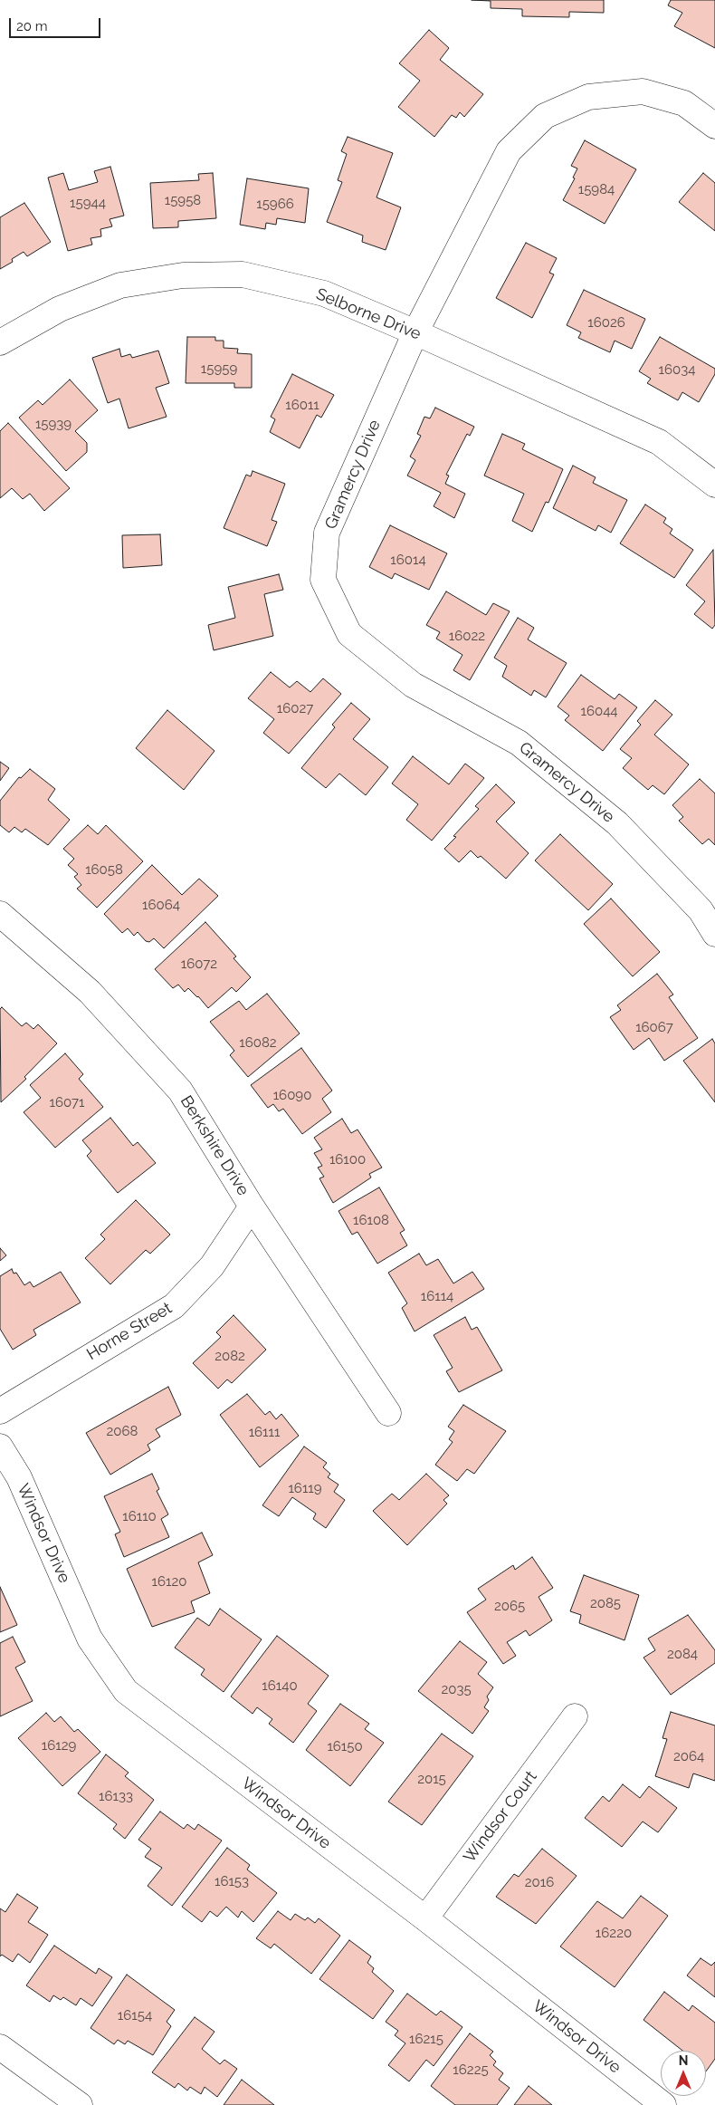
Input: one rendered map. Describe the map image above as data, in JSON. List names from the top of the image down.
{
  "streets": {
    "street": [
      "Selborne Drive",
      "Gramercy Drive",
      "Berkshire Drive",
      "Horne Street",
      "Windsor Drive",
      "Windsor Court"
    ]
  },
  "crossings": [
    ["Selborne Drive", "Gramercy Drive"],
    ["Berkshire Drive", "Horne Street"],
    ["Windsor Drive", "Windsor Court"]
  ],
  "house_numbers": [
    "15984",
    "15958",
    "15944",
    "15966",
    "16026",
    "15959",
    "16034",
    "16011",
    "15939",
    "16014",
    "16022",
    "16027",
    "16044",
    "16058",
    "16064",
    "16072",
    "16067",
    "16082",
    "16090",
    "16071",
    "16100",
    "16108",
    "16114",
    "2082",
    "2068",
    "16111",
    "16119",
    "16110",
    "16120",
    "2085",
    "2065",
    "2084",
    "16140",
    "2035",
    "16129",
    "16150",
    "2064",
    "2015",
    "16133",
    "16153",
    "2016",
    "16220",
    "16154",
    "16215",
    "16225"
  ],
  "scale_bar": "20 m",
  "north": "top"
}
